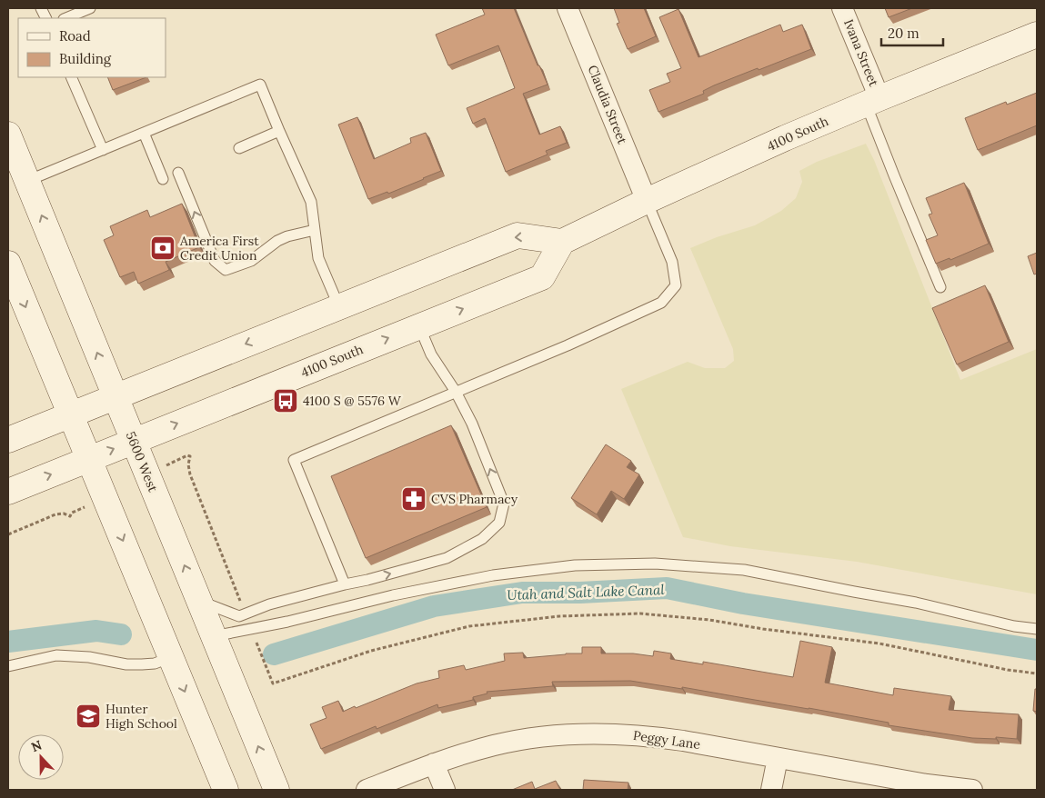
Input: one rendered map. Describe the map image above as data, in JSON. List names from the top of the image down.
{
  "streets": {
    "main road": ["4100 South", "5600 West"],
    "street": ["Ivana Street", "Claudia Street", "Peggy Lane"]
  },
  "crossings": [
    ["Ivana Street", "4100 South"],
    ["Claudia Street", "4100 South"],
    ["4100 South", "5600 West"]
  ],
  "water": ["Utah and Salt Lake Canal"],
  "places": {
    "bank": ["America First Credit Union"],
    "bus stop": ["4100 S @ 5576 W"],
    "pharmacy": ["CVS Pharmacy"],
    "school or university": ["Hunter High School"]
  },
  "legend": ["Road", "Building"],
  "scale_bar": "20 m",
  "north": "top"
}
